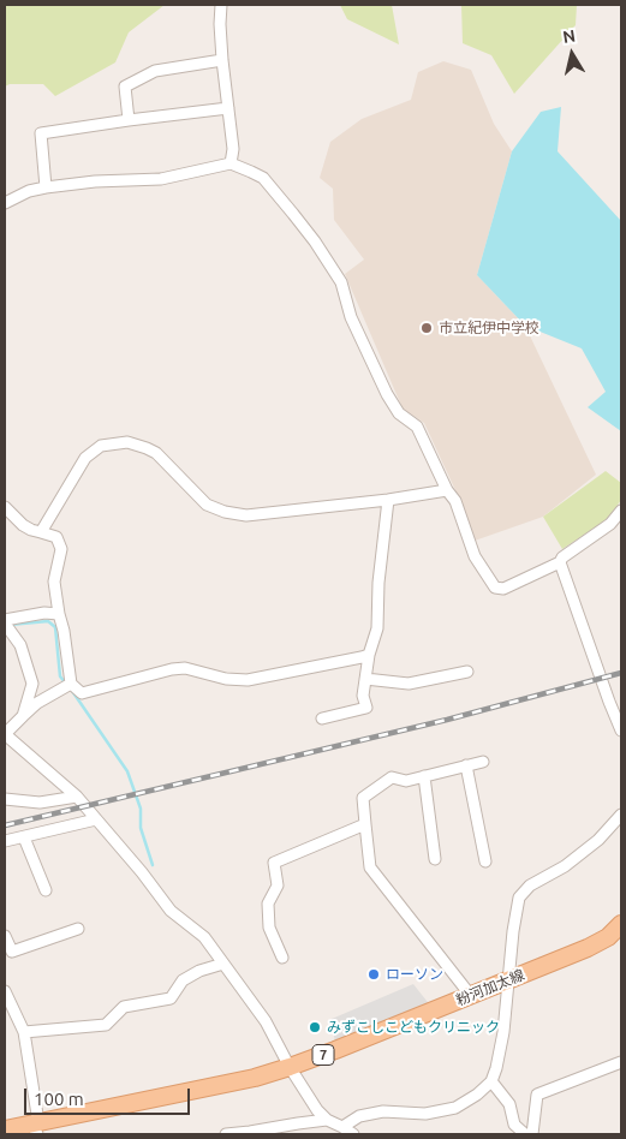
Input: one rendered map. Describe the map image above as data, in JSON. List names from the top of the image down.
{
  "streets": {
    "main road": ["粉河加太線", "7"]
  },
  "places": ["市立紀伊中学校", "ローソン", "みずこしこどもクリニック"],
  "scale_bar": "100 m",
  "north": "top"
}
